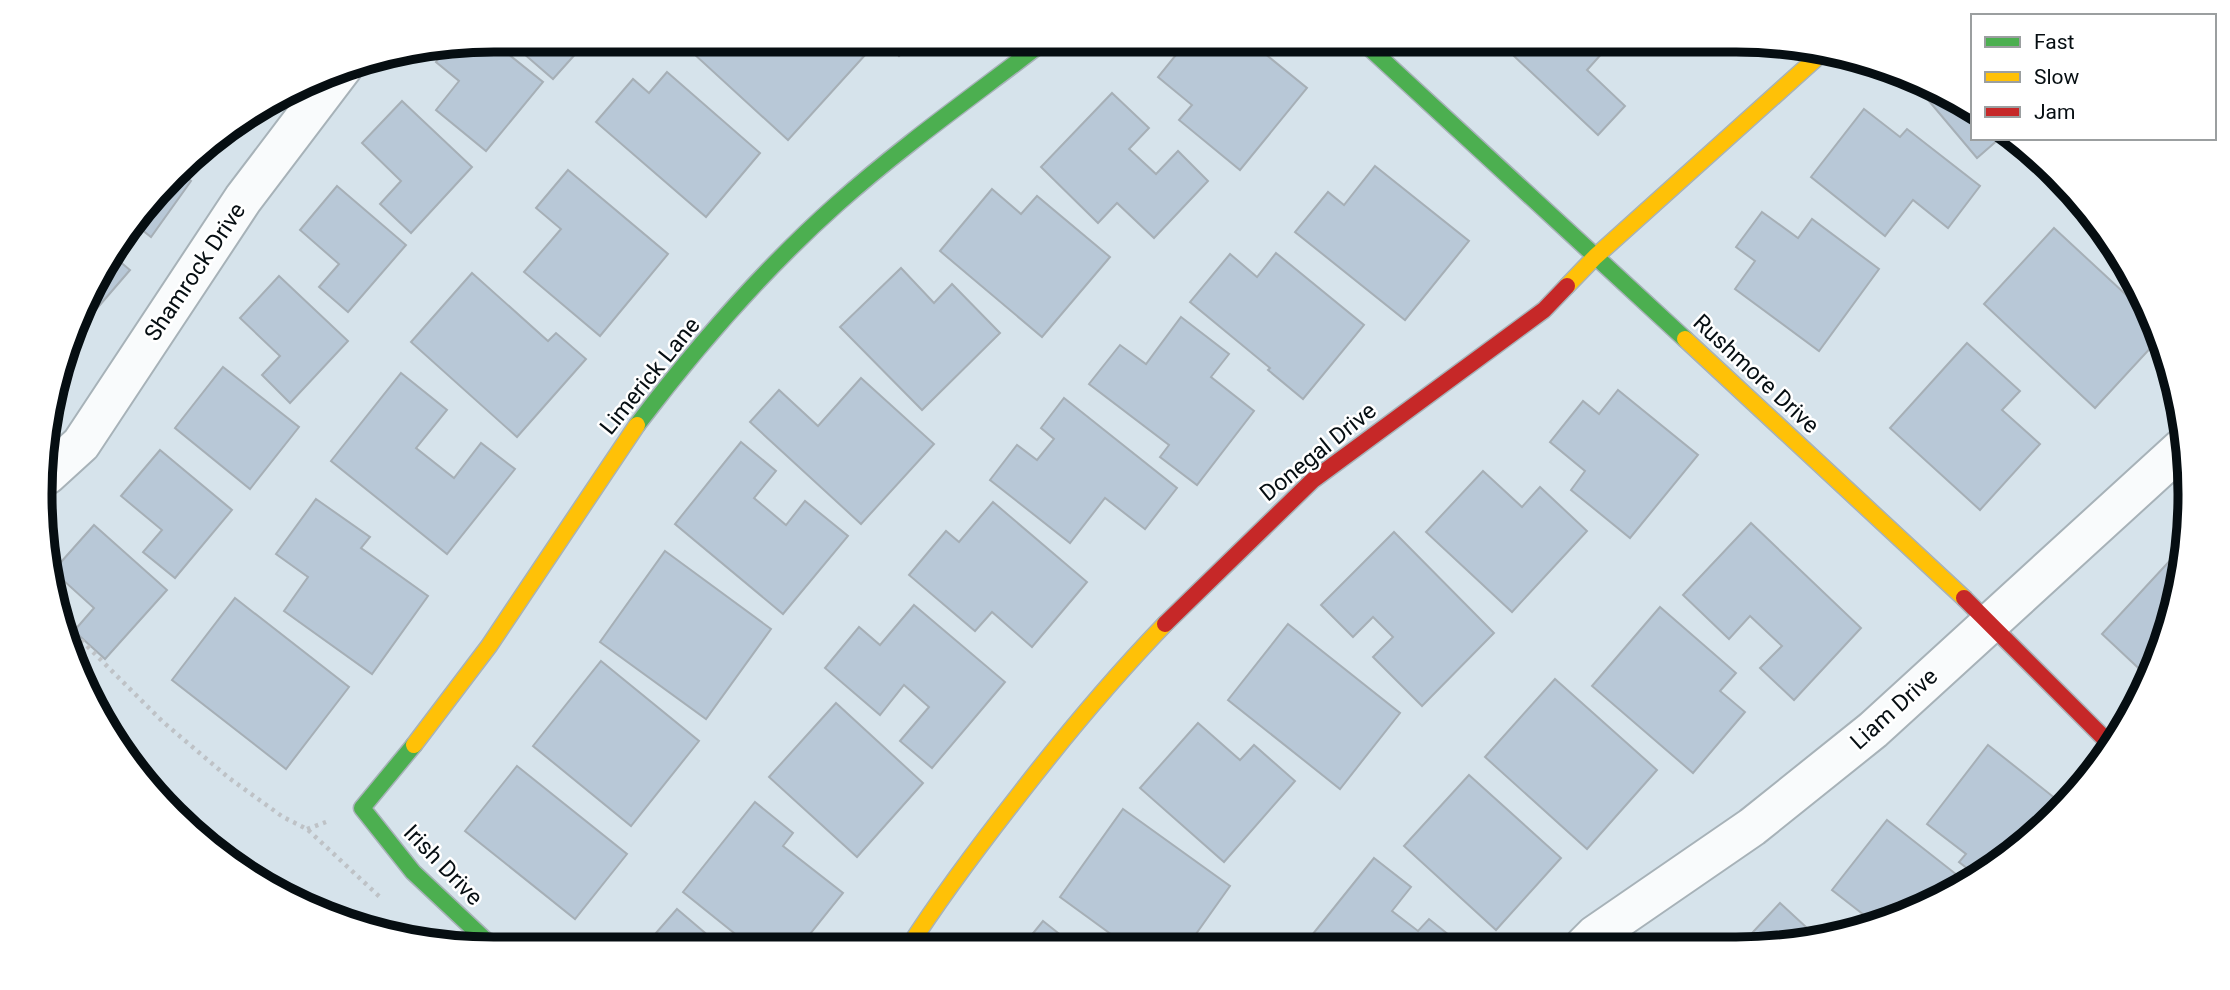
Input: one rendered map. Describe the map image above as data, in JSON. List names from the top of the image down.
{
  "streets": {
    "street": [
      "Shamrock Drive",
      "Rushmore Drive",
      "Limerick Lane",
      "Donegal Drive",
      "Liam Drive",
      "Irish Drive"
    ]
  },
  "crossings": [
    ["Rushmore Drive", "Donegal Drive"],
    ["Rushmore Drive", "Liam Drive"],
    ["Limerick Lane", "Irish Drive"]
  ],
  "legend": ["Fast", "Slow", "Jam"]
}
